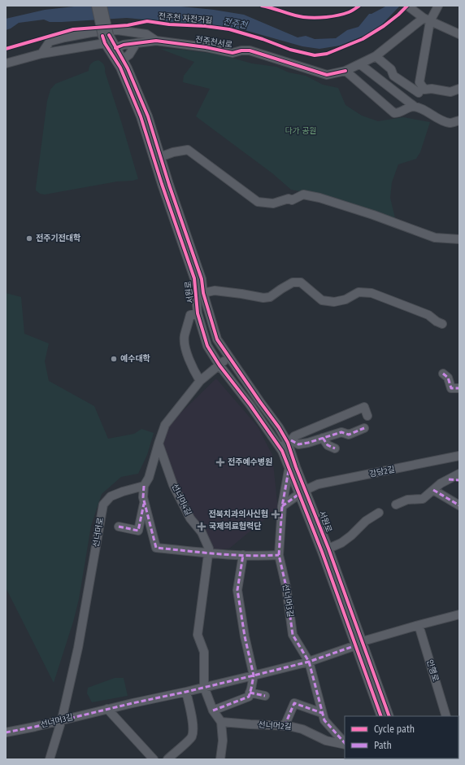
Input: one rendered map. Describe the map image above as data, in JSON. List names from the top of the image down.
{
  "streets": {
    "street": [
      "전주천서로",
      "서원로",
      "강당2길",
      "선너머4길",
      "선너머로",
      "선너머3길",
      "안행로",
      "선너머2길"
    ],
    "cycle path": ["전주천 자전거길"]
  },
  "crossings": [
    ["전주천서로", "서원로"],
    ["서원로", "강당2길"],
    ["서원로", "선너머3길"],
    ["선너머4길", "선너머3길"],
    ["선너머로", "선너머3길"]
  ],
  "water": ["전주천"],
  "parks": ["다가 공원"],
  "places": {
    "other": ["전주기전대학", "예수대학"],
    "health": ["전주예수병원", "전북치과의사신협", "국제의료협력단"]
  },
  "legend": ["Cycle path", "Path"]
}
